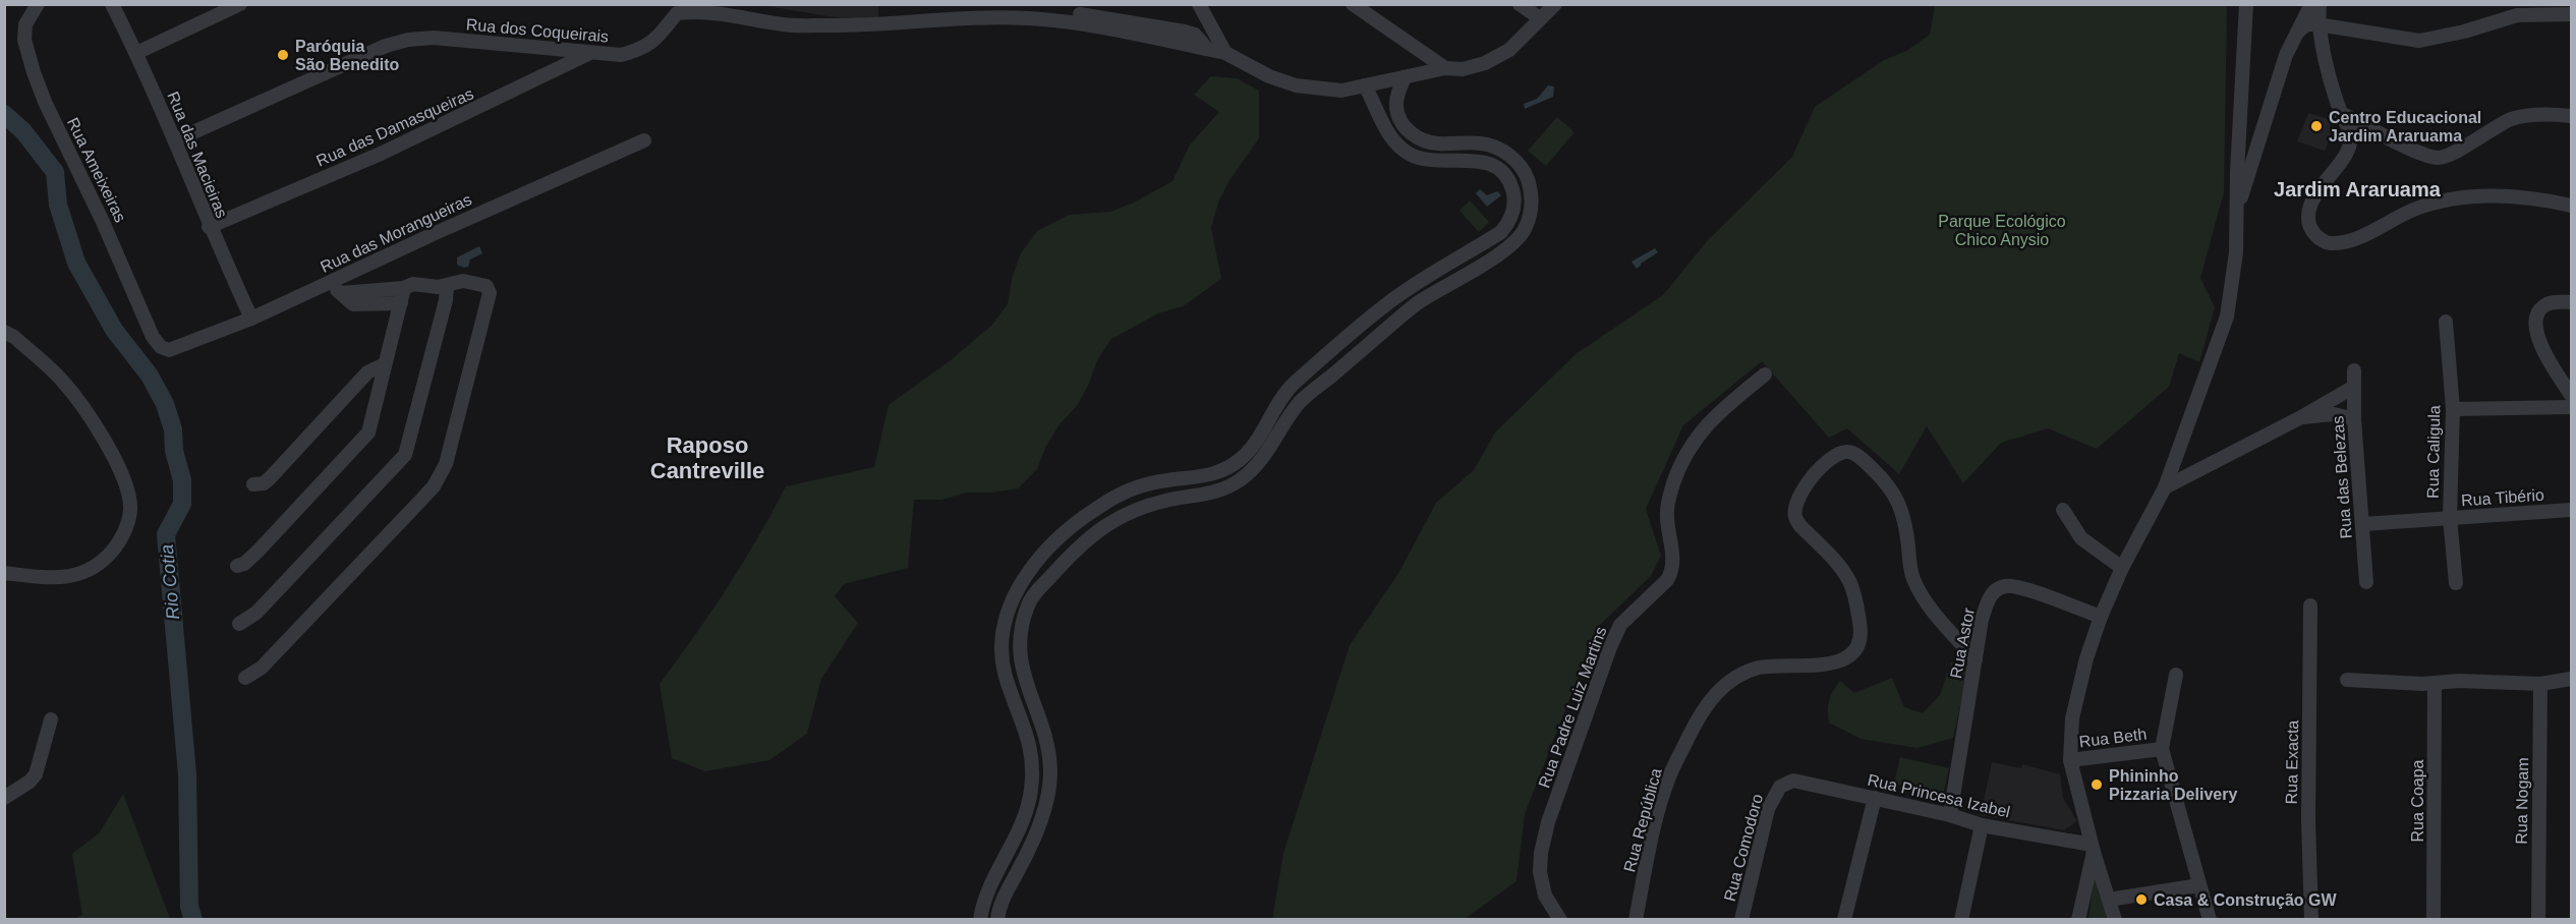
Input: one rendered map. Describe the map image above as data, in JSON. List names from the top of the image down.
{
  "streets": {
    "street": [
      "Rua dos Coqueirais",
      "Rua das Damasqueiras",
      "Rua das Macieiras",
      "Rua Ameixeiras",
      "Rua das Morangueiras",
      "Rua Caligula",
      "Rua das Belezas",
      "Rua Tibério",
      "Rua Astor",
      "Rua Padre Luiz Martins",
      "Rua Beth",
      "Rua Exacta",
      "Rua Princesa Izabel",
      "Rua Coapa",
      "Rua Nogam",
      "Rua República",
      "Rua Comodoro"
    ]
  },
  "crossings": [
    ["Rua dos Coqueirais", "Rua das Damasqueiras"],
    ["Rua dos Coqueirais", "Rua das Macieiras"],
    ["Rua das Damasqueiras", "Rua das Macieiras"],
    ["Rua das Macieiras", "Rua das Morangueiras"],
    ["Rua Ameixeiras", "Rua das Morangueiras"],
    ["Rua Caligula", "Rua Tibério"],
    ["Rua das Belezas", "Rua Tibério"],
    ["Rua Astor", "Rua Princesa Izabel"],
    ["Rua Astor", "Rua República"],
    ["Rua Princesa Izabel", "Rua Comodoro"]
  ],
  "districts": ["Jardim Araruama", "Raposo Cantreville"],
  "water": ["Rio Cotia"],
  "parks": ["Parque Ecológico Chico Anysio"],
  "places": [
    "Paróquia São Benedito",
    "Centro Educacional Jardim Araruama",
    "Phininho Pizzaria Delivery",
    "Casa & Construção GW"
  ]
}
